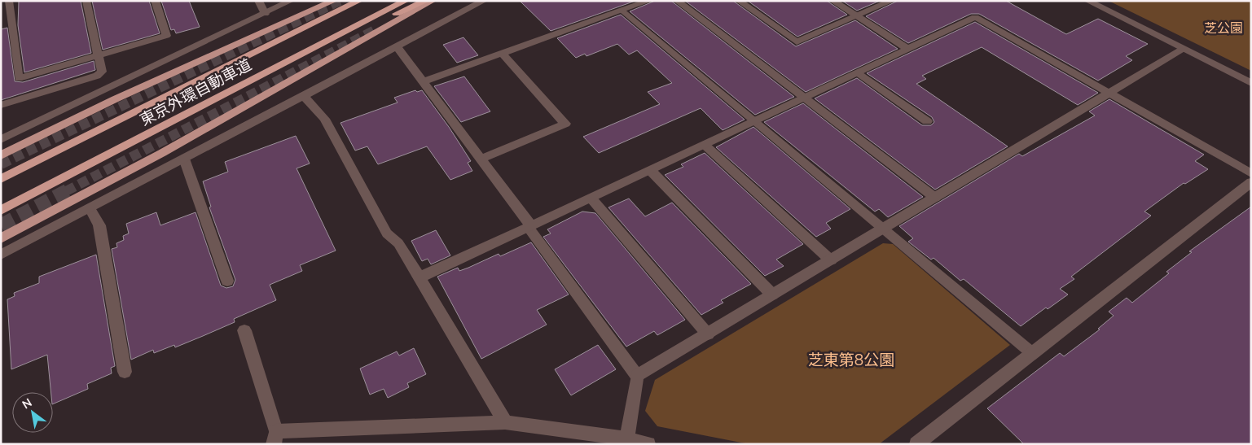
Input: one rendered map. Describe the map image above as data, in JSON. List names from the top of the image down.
{
  "streets": {
    "highway": ["東京外環自動車道"]
  },
  "parks": ["芝公園", "芝東第8公園"],
  "north": "top left"
}
